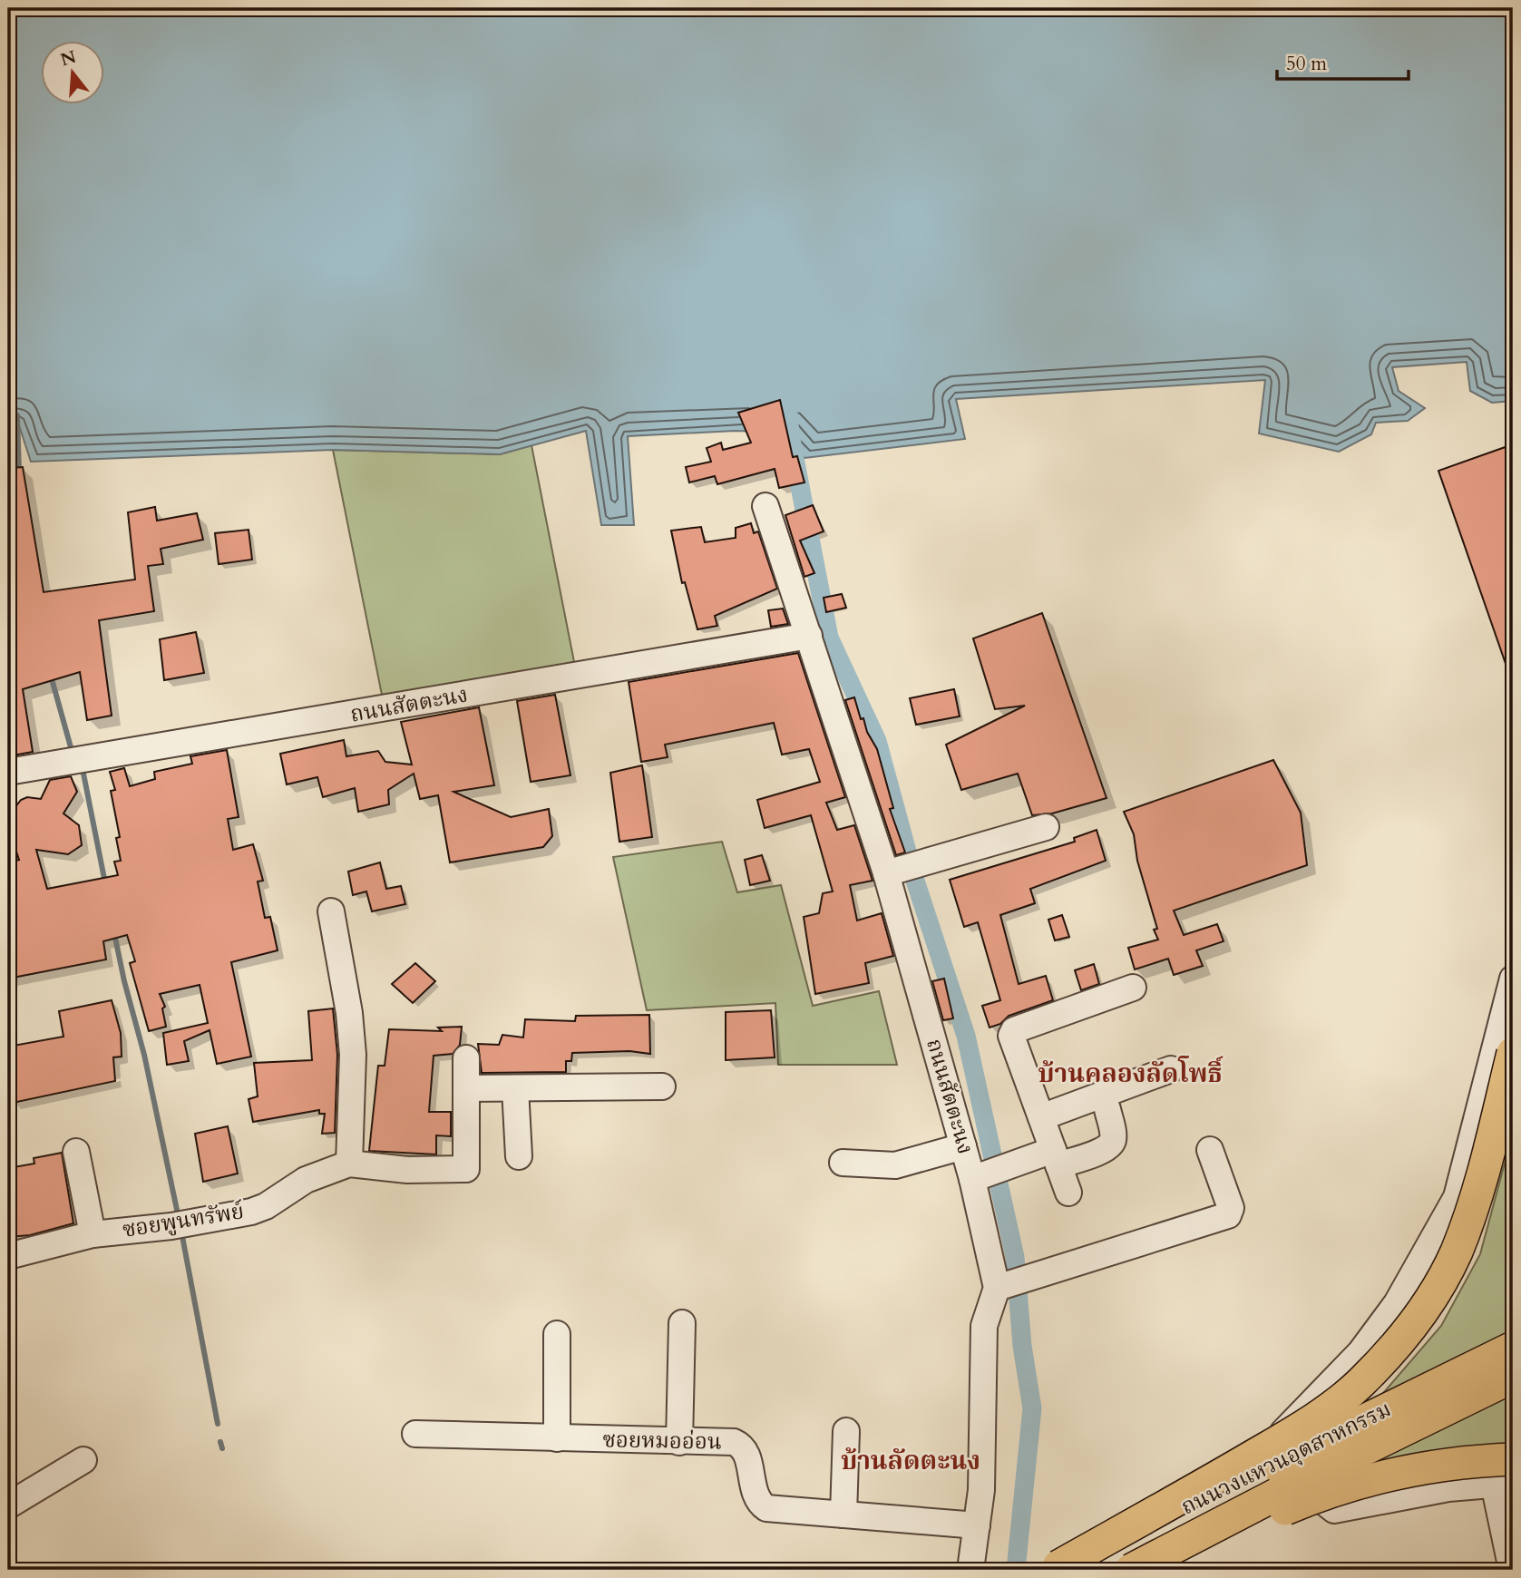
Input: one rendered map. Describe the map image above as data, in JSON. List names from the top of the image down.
{
  "streets": {
    "main road": ["ถนนวงแหวนอุตสาหกรรม"],
    "street": ["ถนนสัตตะนง", "ซอยพูนทรัพย์", "ซอยหมออ่อน"]
  },
  "districts": ["บ้านคลองลัดโพธิ์", "บ้านลัดตะนง"],
  "scale_bar": "50 m",
  "north": "top"
}
